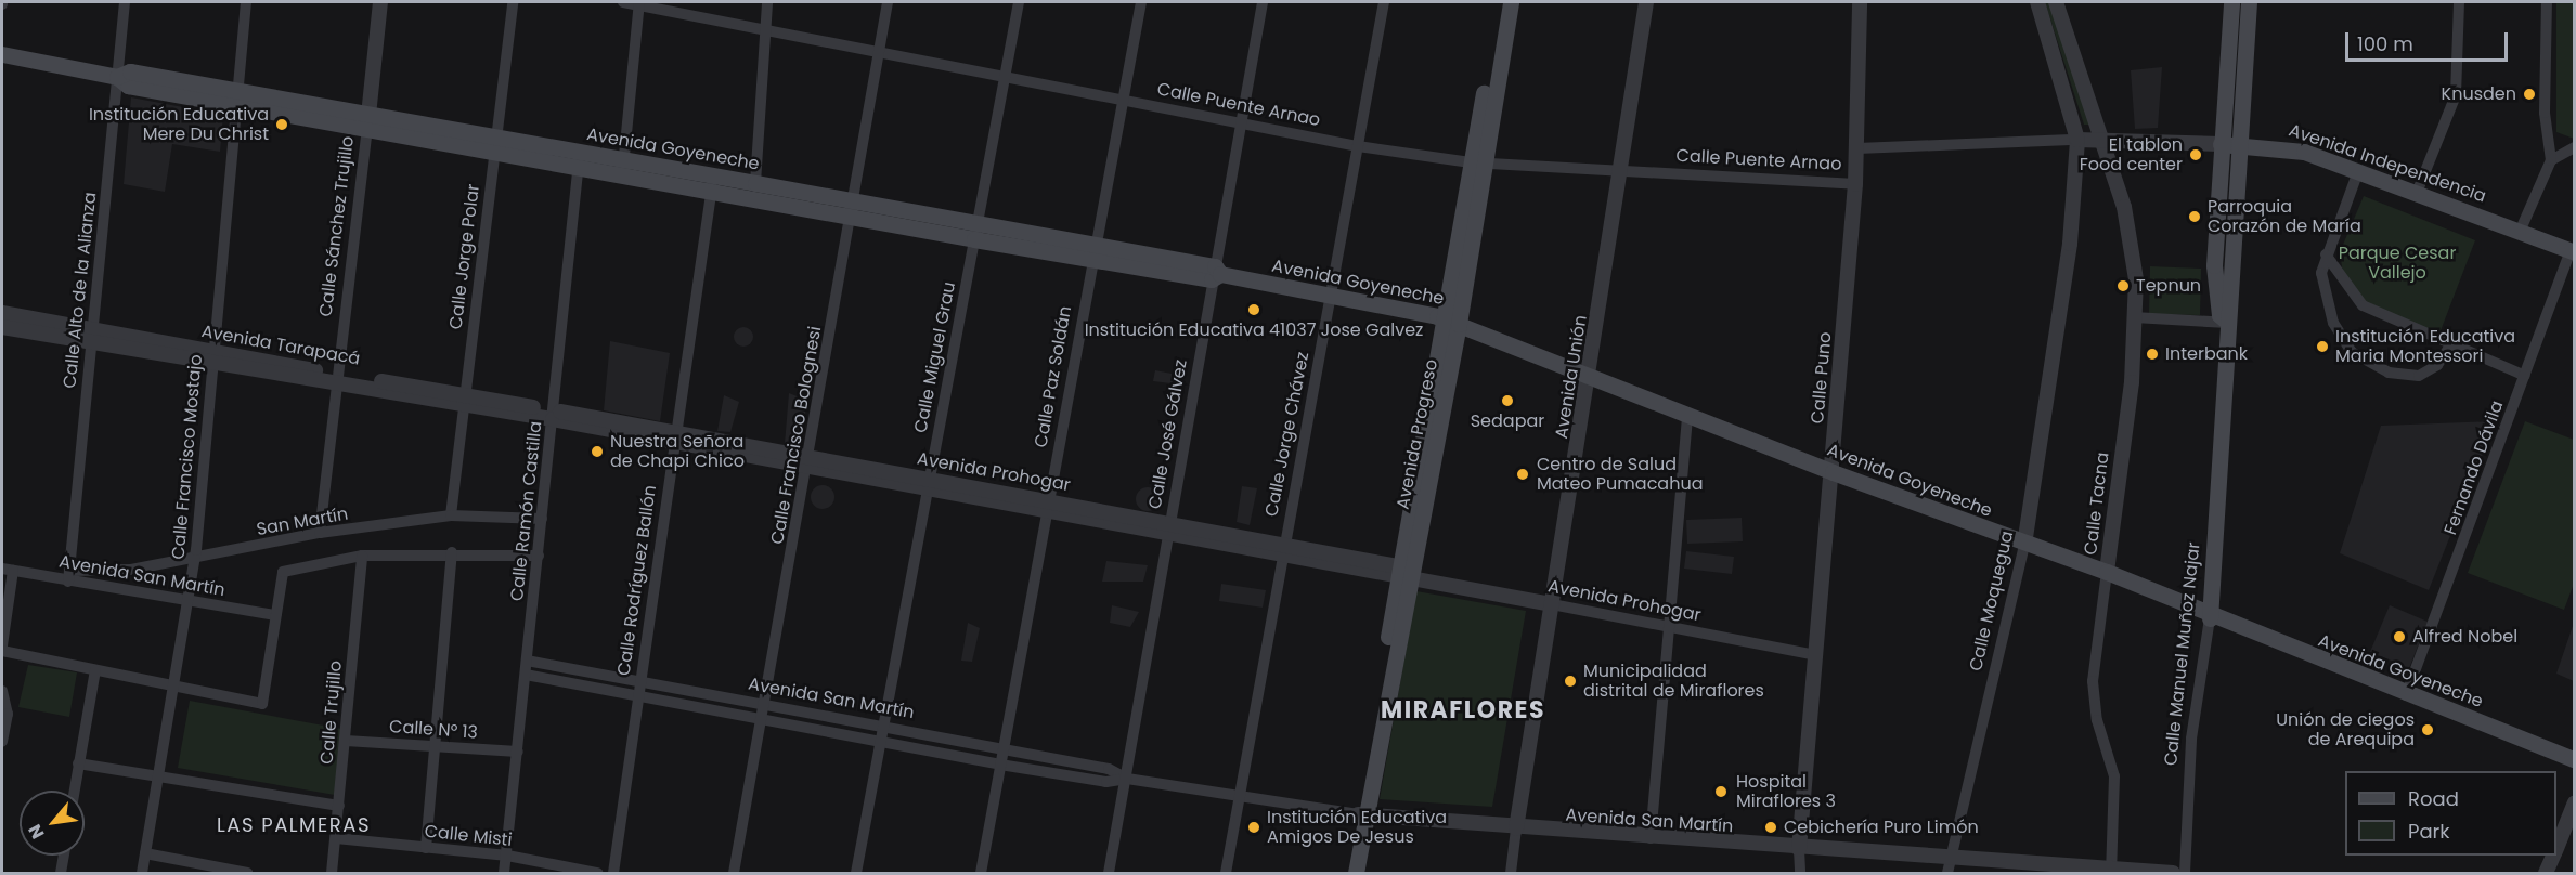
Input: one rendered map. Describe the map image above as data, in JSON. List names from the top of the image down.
{
  "streets": {
    "main road": [
      "Avenida Goyeneche",
      "Avenida Independencia",
      "Avenida Progreso",
      "Calle Manuel Muñoz Najar"
    ],
    "street": [
      "Calle Puente Arnao",
      "Calle Sánchez Trujillo",
      "Calle Jorge Polar",
      "Calle Alto de la Alianza",
      "Avenida Tarapacá",
      "Calle Miguel Grau",
      "Calle Paz Soldán",
      "Avenida Unión",
      "Calle Puno",
      "Calle José Gálvez",
      "Calle Jorge Chávez",
      "Calle Francisco Bolognesi",
      "Calle Francisco Mostajo",
      "Fernando Dávila",
      "Avenida Prohogar",
      "Calle Tacna",
      "Calle Ramón Castilla",
      "San Martín",
      "Avenida San Martín",
      "Calle Rodríguez Ballón",
      "Calle Moquegua",
      "Calle Trujillo",
      "Calle N° 13",
      "Calle Misti"
    ]
  },
  "crossings": [
    ["Calle Puente Arnao", "Avenida Independencia"],
    ["Calle Puente Arnao", "Calle Miguel Grau"],
    ["Calle Puente Arnao", "Calle Paz Soldán"],
    ["Calle Puente Arnao", "Avenida Unión"],
    ["Calle Puente Arnao", "Calle Puno"],
    ["Calle Puente Arnao", "Calle José Gálvez"],
    ["Calle Puente Arnao", "Calle Jorge Chávez"],
    ["Calle Puente Arnao", "Avenida Progreso"],
    ["Calle Puente Arnao", "Calle Francisco Bolognesi"],
    ["Calle Puente Arnao", "Calle Tacna"],
    ["Calle Puente Arnao", "Calle Moquegua"],
    ["Avenida Goyeneche", "Calle Sánchez Trujillo"],
    ["Avenida Goyeneche", "Calle Jorge Polar"],
    ["Avenida Goyeneche", "Calle Alto de la Alianza"],
    ["Avenida Goyeneche", "Calle Miguel Grau"],
    ["Avenida Goyeneche", "Calle Paz Soldán"],
    ["Avenida Goyeneche", "Avenida Unión"],
    ["Avenida Goyeneche", "Calle Puno"],
    ["Avenida Goyeneche", "Calle José Gálvez"],
    ["Avenida Goyeneche", "Calle Jorge Chávez"],
    ["Avenida Goyeneche", "Avenida Progreso"],
    ["Avenida Goyeneche", "Calle Francisco Bolognesi"],
    ["Avenida Goyeneche", "Calle Francisco Mostajo"],
    ["Avenida Goyeneche", "Fernando Dávila"],
    ["Avenida Goyeneche", "Calle Tacna"],
    ["Avenida Goyeneche", "Calle Ramón Castilla"],
    ["Avenida Goyeneche", "Calle Rodríguez Ballón"],
    ["Avenida Goyeneche", "Calle Moquegua"],
    ["Avenida Goyeneche", "Calle Manuel Muñoz Najar"],
    ["Avenida Independencia", "Fernando Dávila"],
    ["Avenida Independencia", "Calle Tacna"],
    ["Avenida Independencia", "Calle Manuel Muñoz Najar"],
    ["Calle Sánchez Trujillo", "Avenida Tarapacá"],
    ["Calle Sánchez Trujillo", "San Martín"],
    ["Calle Jorge Polar", "Avenida Tarapacá"],
    ["Calle Jorge Polar", "San Martín"],
    ["Calle Alto de la Alianza", "Avenida Tarapacá"],
    ["Calle Alto de la Alianza", "San Martín"],
    ["Calle Alto de la Alianza", "Avenida San Martín"],
    ["Avenida Tarapacá", "Calle Francisco Mostajo"],
    ["Avenida Tarapacá", "Avenida Prohogar"],
    ["Avenida Tarapacá", "Calle Ramón Castilla"],
    ["Calle Miguel Grau", "Avenida Prohogar"],
    ["Calle Miguel Grau", "Avenida San Martín"],
    ["Calle Paz Soldán", "Avenida Prohogar"],
    ["Calle Paz Soldán", "Avenida San Martín"],
    ["Avenida Unión", "Avenida Prohogar"],
    ["Avenida Unión", "Avenida San Martín"],
    ["Calle Puno", "Avenida Prohogar"],
    ["Calle Puno", "Avenida San Martín"],
    ["Calle José Gálvez", "Avenida Prohogar"],
    ["Calle José Gálvez", "Avenida San Martín"],
    ["Calle Jorge Chávez", "Avenida Prohogar"],
    ["Calle Jorge Chávez", "Avenida San Martín"],
    ["Avenida Progreso", "Avenida Prohogar"],
    ["Avenida Progreso", "Avenida San Martín"],
    ["Calle Francisco Bolognesi", "Avenida Prohogar"],
    ["Calle Francisco Bolognesi", "Avenida San Martín"],
    ["Calle Francisco Mostajo", "San Martín"],
    ["Calle Francisco Mostajo", "Avenida San Martín"],
    ["Avenida Prohogar", "Calle Ramón Castilla"],
    ["Avenida Prohogar", "Calle Rodríguez Ballón"],
    ["Calle Tacna", "Avenida San Martín"],
    ["Calle Ramón Castilla", "San Martín"],
    ["Calle Ramón Castilla", "Avenida San Martín"],
    ["Calle Ramón Castilla", "Calle N° 13"],
    ["Calle Ramón Castilla", "Calle Misti"],
    ["San Martín", "Avenida San Martín"],
    ["Avenida San Martín", "Calle Rodríguez Ballón"],
    ["Avenida San Martín", "Calle Moquegua"],
    ["Calle Trujillo", "Calle N° 13"],
    ["Calle Trujillo", "Calle Misti"]
  ],
  "districts": ["MIRAFLORES", "LAS PALMERAS"],
  "parks": ["Parque Cesar Vallejo"],
  "places": [
    "Knusden",
    "Institución Educativa Mere Du Christ",
    "El tablon Food center",
    "Parroquia Corazón de María",
    "Tepnun",
    "Institución Educativa 41037 Jose Galvez",
    "Institución Educativa Maria Montessori",
    "Interbank",
    "Sedapar",
    "Nuestra Señora de Chapi Chico",
    "Centro de Salud Mateo Pumacahua",
    "Alfred Nobel",
    "Municipalidad distrital de Miraflores",
    "Unión de ciegos de Arequipa",
    "Hospital Miraflores 3",
    "Institución Educativa Amigos De Jesus",
    "Cebichería Puro Limón"
  ],
  "legend": ["Road", "Park"],
  "scale_bar": "100 m",
  "north": "bottom left"
}
